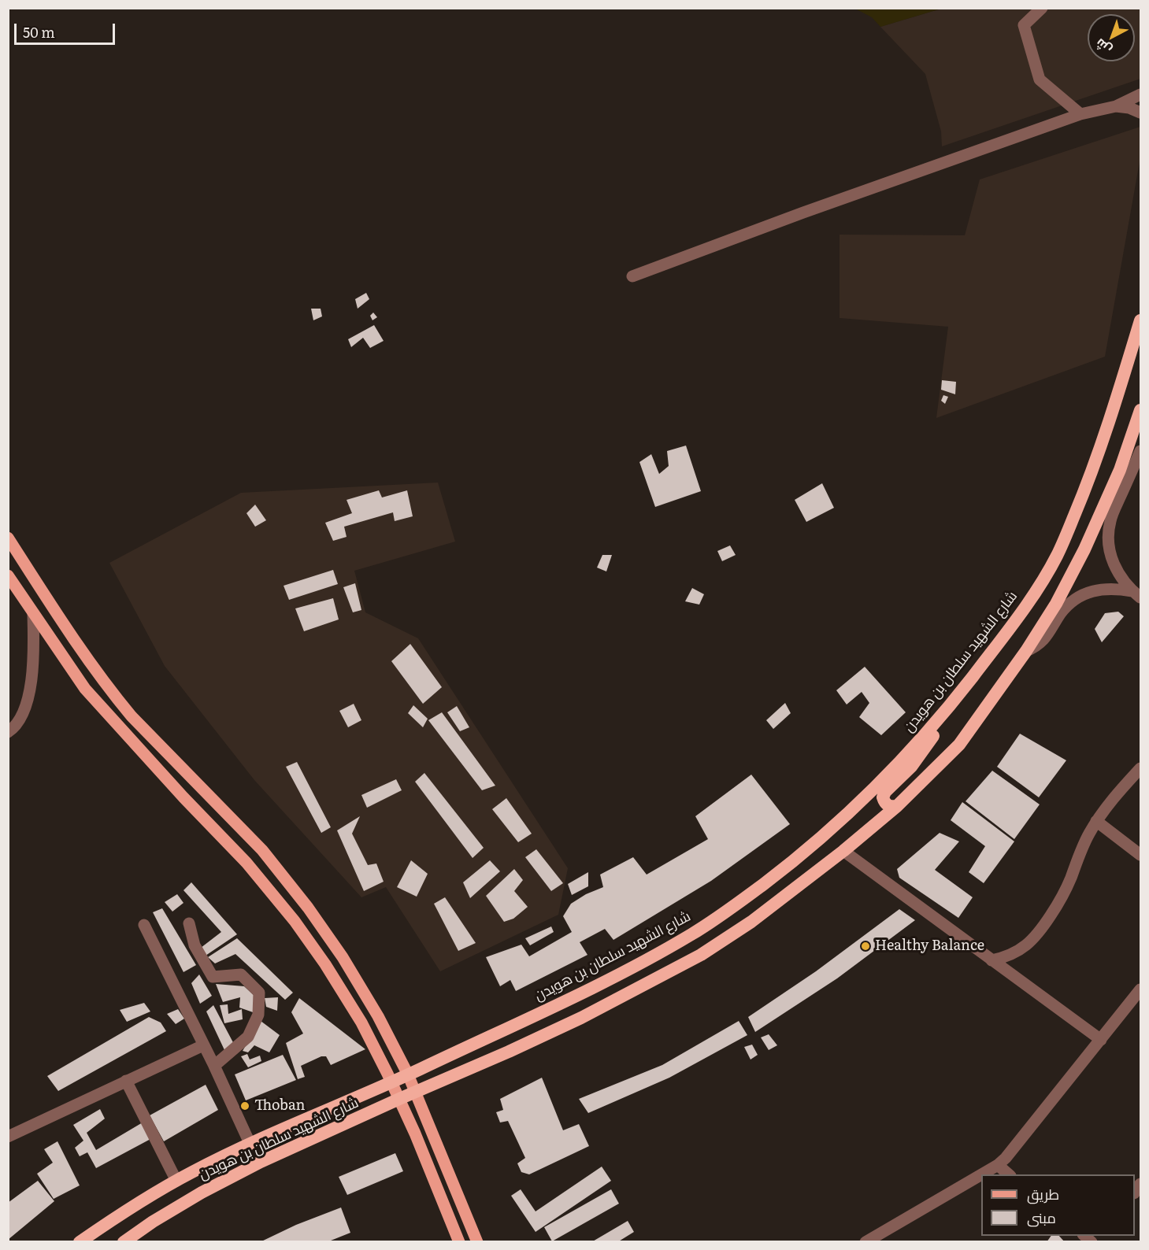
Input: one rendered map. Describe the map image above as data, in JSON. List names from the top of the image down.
{
  "streets": {
    "highway": ["شارع الشهيد سلطان بن هويدن"]
  },
  "places": ["Healthy Balance", "Thoban"],
  "legend": ["طريق", "مبنى"],
  "scale_bar": "50 m",
  "north": "bottom left"
}
